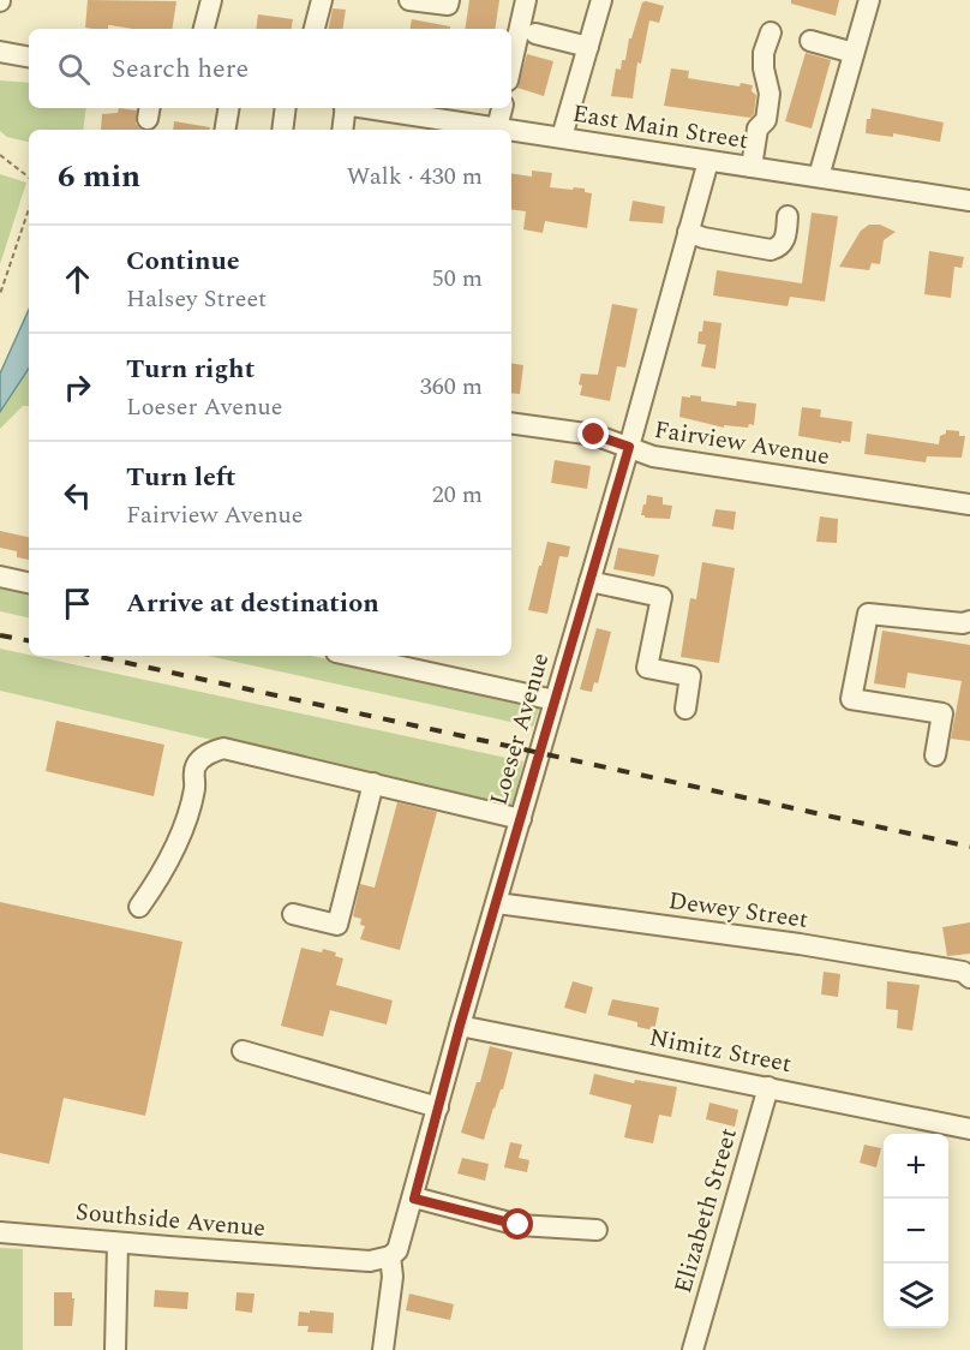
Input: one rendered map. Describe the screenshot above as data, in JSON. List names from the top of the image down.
{
  "streets": {
    "street": [
      "East Main Street",
      "Fairview Avenue",
      "Loeser Avenue",
      "Dewey Street",
      "Nimitz Street",
      "Elizabeth Street",
      "Southside Avenue"
    ]
  },
  "crossings": [
    ["East Main Street", "Loeser Avenue"],
    ["Fairview Avenue", "Loeser Avenue"],
    ["Loeser Avenue", "Dewey Street"],
    ["Loeser Avenue", "Nimitz Street"],
    ["Loeser Avenue", "Southside Avenue"],
    ["Nimitz Street", "Elizabeth Street"]
  ],
  "page": {
    "search": "Search here",
    "heading": ["6 min", "Walk · 430 m"],
    "list": [
      ["Continue", "Halsey Street", "50 m"],
      ["Turn right", "Loeser Avenue", "360 m"],
      ["Turn left", "Fairview Avenue", "20 m"],
      "Arrive at destination"
    ],
    "map_buttons": ["+", "−"]
  }
}
